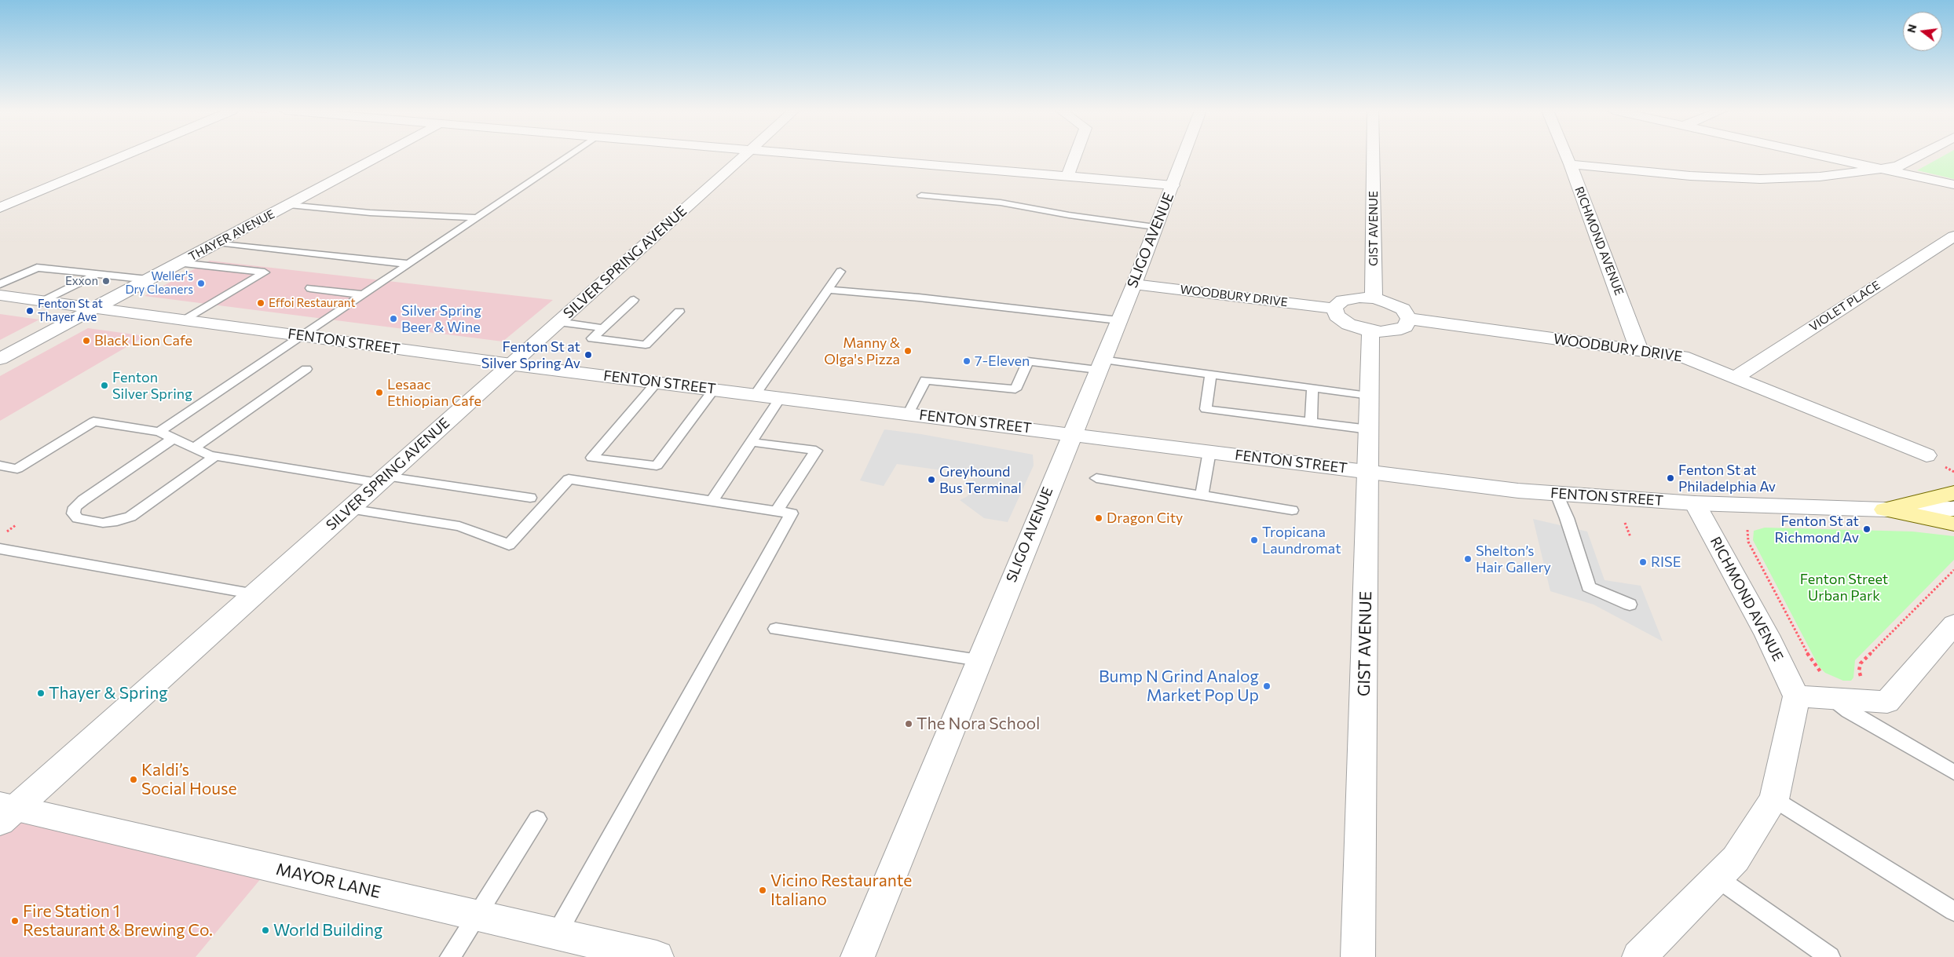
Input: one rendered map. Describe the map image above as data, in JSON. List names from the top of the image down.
{
  "streets": {
    "street": [
      "GIST AVENUE",
      "THAYER AVENUE",
      "SLIGO AVENUE",
      "RICHMOND AVENUE",
      "SILVER SPRING AVENUE",
      "WOODBURY DRIVE",
      "VIOLET PLACE",
      "FENTON STREET",
      "MAYOR LANE"
    ]
  },
  "crossings": [
    ["GIST AVENUE", "FENTON STREET"],
    ["THAYER AVENUE", "FENTON STREET"],
    ["SLIGO AVENUE", "WOODBURY DRIVE"],
    ["SLIGO AVENUE", "FENTON STREET"],
    ["RICHMOND AVENUE", "WOODBURY DRIVE"],
    ["RICHMOND AVENUE", "FENTON STREET"],
    ["SILVER SPRING AVENUE", "FENTON STREET"],
    ["SILVER SPRING AVENUE", "MAYOR LANE"],
    ["WOODBURY DRIVE", "VIOLET PLACE"]
  ],
  "parks": ["Fenton Street Urban Park"],
  "places": [
    "Exxon",
    "Weller's Dry Cleaners",
    "Effoi Restaurant",
    "Fenton St at Thayer Ave",
    "Silver Spring Beer & Wine",
    "Black Lion Cafe",
    "Manny & Olga's Pizza",
    "Fenton St at Silver Spring Av",
    "7-Eleven",
    "Fenton Silver Spring",
    "Lesaac Ethiopian Cafe",
    "Fenton St at Philadelphia Av",
    "Greyhound Bus Terminal",
    "Dragon City",
    "Fenton St at Richmond Av",
    "Tropicana Laundromat",
    "Shelton’s Hair Gallery",
    "RISE",
    "Bump N Grind Analog Market Pop Up",
    "Thayer & Spring",
    "The Nora School",
    "Kaldi’s Social House",
    "Vicino Restaurante Italiano",
    "Fire Station 1 Restaurant & Brewing Co.",
    "World Building"
  ],
  "north": "left"
}
